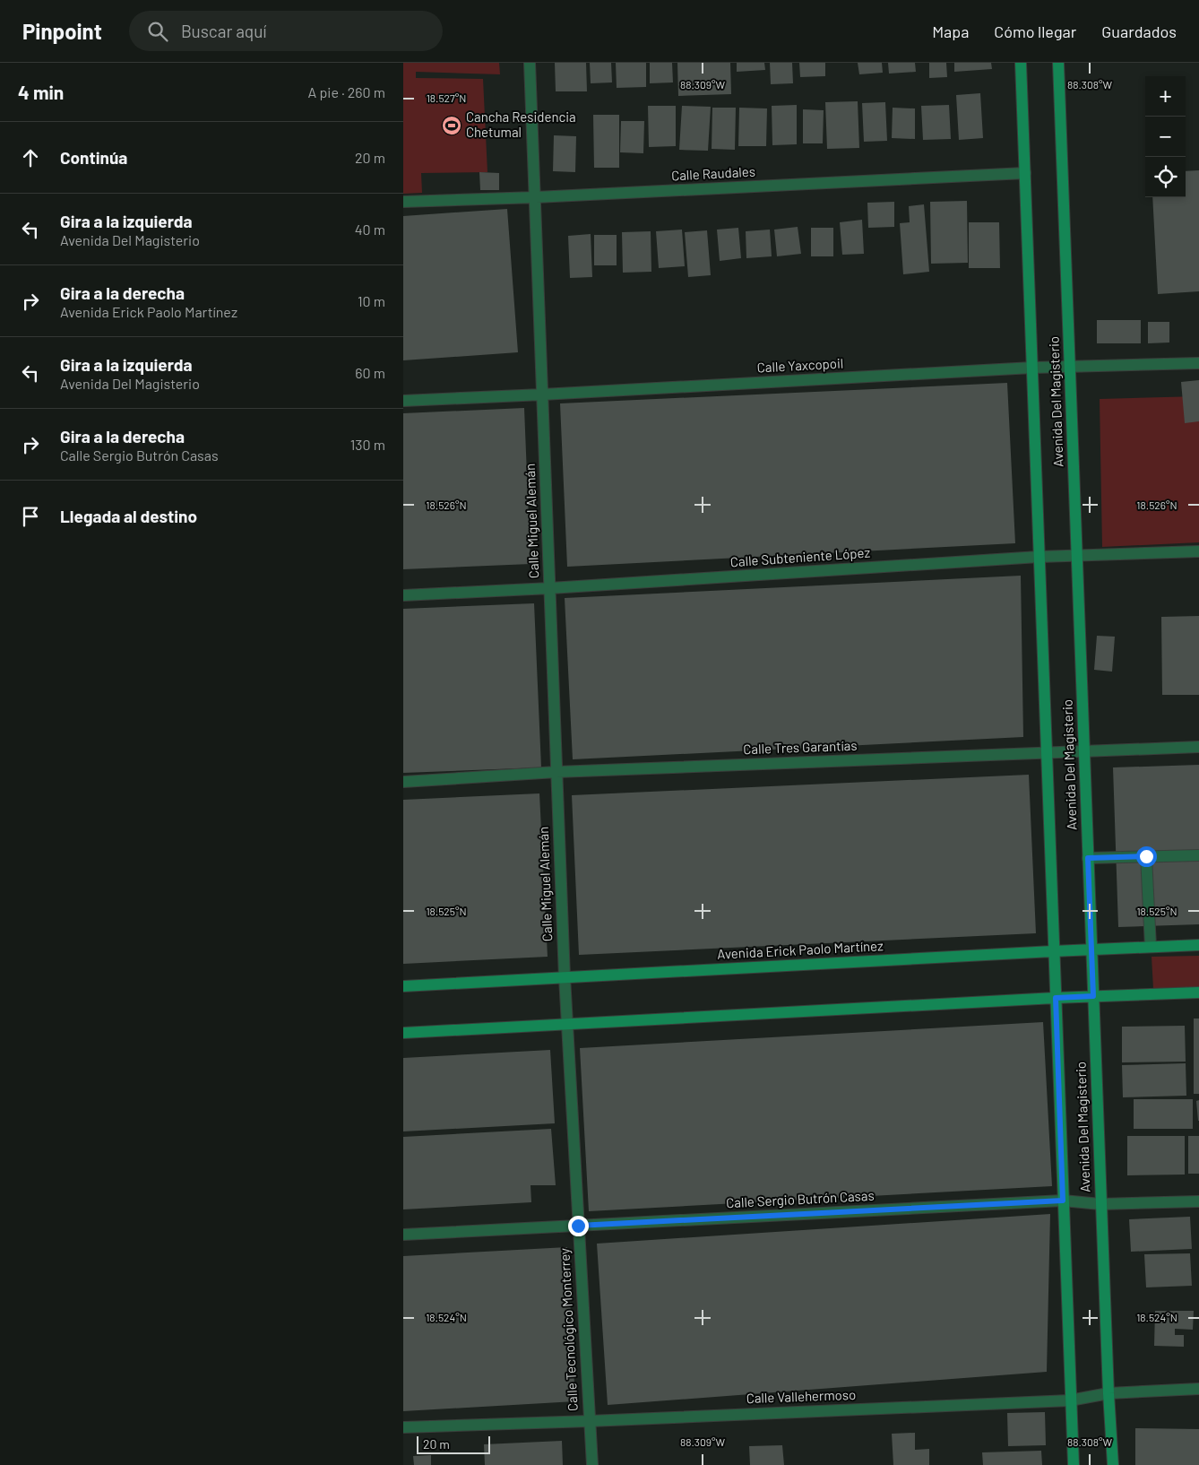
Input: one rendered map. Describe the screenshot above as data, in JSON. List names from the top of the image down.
{
  "streets": {
    "street": [
      "Calle Raudales",
      "Calle Yaxcopoil",
      "Avenida Del Magisterio",
      "Calle Miguel Alemán",
      "Calle Subteniente López",
      "Calle Tres Garantías",
      "Avenida Erick Paolo Martínez",
      "Calle Sergio Butrón Casas",
      "Calle Tecnológico Monterrey",
      "Calle Vallehermoso"
    ]
  },
  "crossings": [
    ["Calle Raudales", "Avenida Del Magisterio"],
    ["Calle Raudales", "Calle Miguel Alemán"],
    ["Calle Yaxcopoil", "Avenida Del Magisterio"],
    ["Calle Yaxcopoil", "Calle Miguel Alemán"],
    ["Avenida Del Magisterio", "Calle Subteniente López"],
    ["Avenida Del Magisterio", "Calle Tres Garantías"],
    ["Avenida Del Magisterio", "Avenida Erick Paolo Martínez"],
    ["Avenida Del Magisterio", "Calle Sergio Butrón Casas"],
    ["Avenida Del Magisterio", "Calle Vallehermoso"],
    ["Calle Miguel Alemán", "Calle Subteniente López"],
    ["Calle Miguel Alemán", "Calle Tres Garantías"],
    ["Calle Miguel Alemán", "Avenida Erick Paolo Martínez"],
    ["Calle Miguel Alemán", "Calle Tecnológico Monterrey"],
    ["Avenida Erick Paolo Martínez", "Calle Tecnológico Monterrey"],
    ["Calle Sergio Butrón Casas", "Calle Tecnológico Monterrey"],
    ["Calle Tecnológico Monterrey", "Calle Vallehermoso"]
  ],
  "places": {
    "sports": ["Cancha Residencia Chetumal"]
  },
  "scale_bar": "20 m",
  "page": {
    "header": "Pinpoint",
    "search": "Buscar aquí",
    "nav": ["Mapa", "Cómo llegar", "Guardados"],
    "heading": ["4 min", "A pie · 260 m"],
    "map_buttons": ["+", "−"],
    "list": [
      ["Continúa", "20 m"],
      ["Gira a la izquierda", "Avenida Del Magisterio", "40 m"],
      ["Gira a la derecha", "Avenida Erick Paolo Martínez", "10 m"],
      ["Gira a la izquierda", "Avenida Del Magisterio", "60 m"],
      ["Gira a la derecha", "Calle Sergio Butrón Casas", "130 m"],
      "Llegada al destino"
    ],
    "scale": "20 m"
  },
  "coordinates": [
    "88.309°W",
    "88.308°W",
    "18.527°N",
    "18.526°N",
    "18.525°N",
    "18.524°N"
  ]
}
